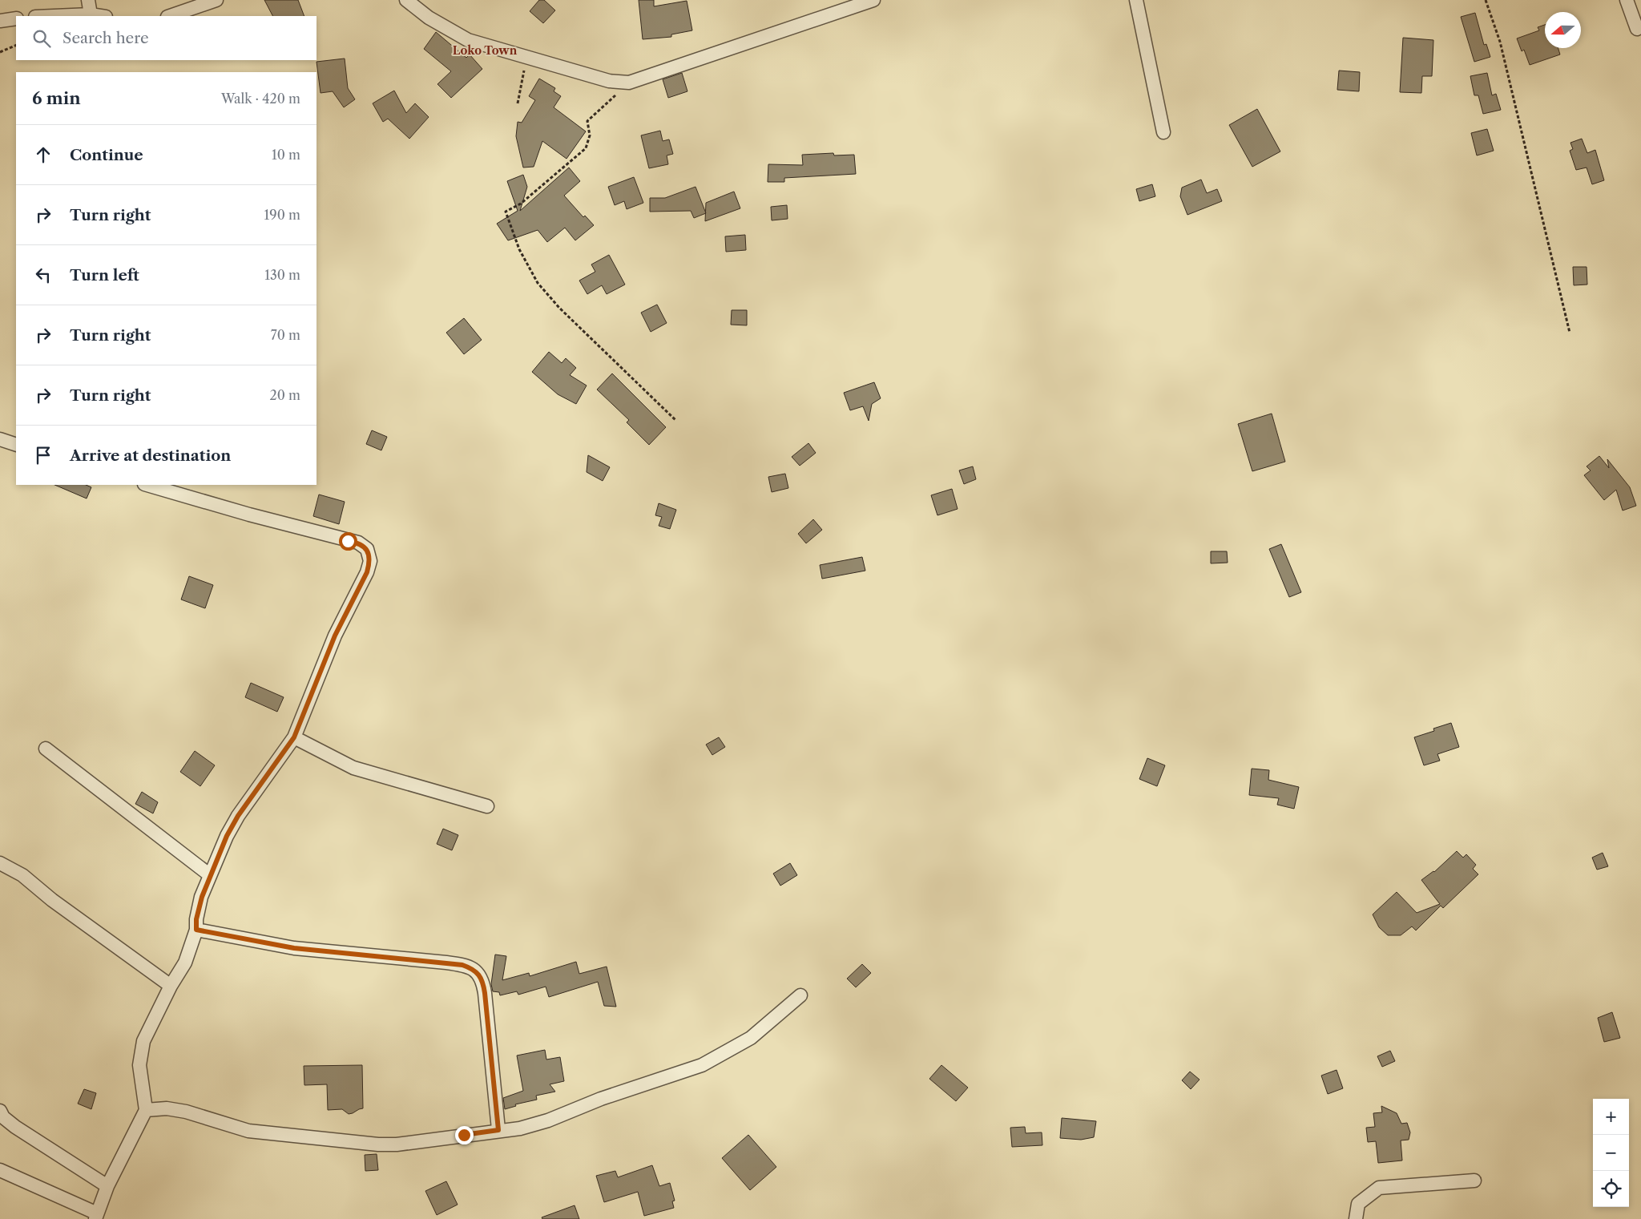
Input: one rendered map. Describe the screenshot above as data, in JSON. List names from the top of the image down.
{
  "districts": ["Loko Town"],
  "north": "left",
  "page": {
    "search": "Search here",
    "heading": ["6 min", "Walk · 420 m"],
    "list": [
      ["Continue", "10 m"],
      ["Turn right", "190 m"],
      ["Turn left", "130 m"],
      ["Turn right", "70 m"],
      ["Turn right", "20 m"],
      "Arrive at destination"
    ],
    "map_buttons": ["+", "−"]
  }
}
